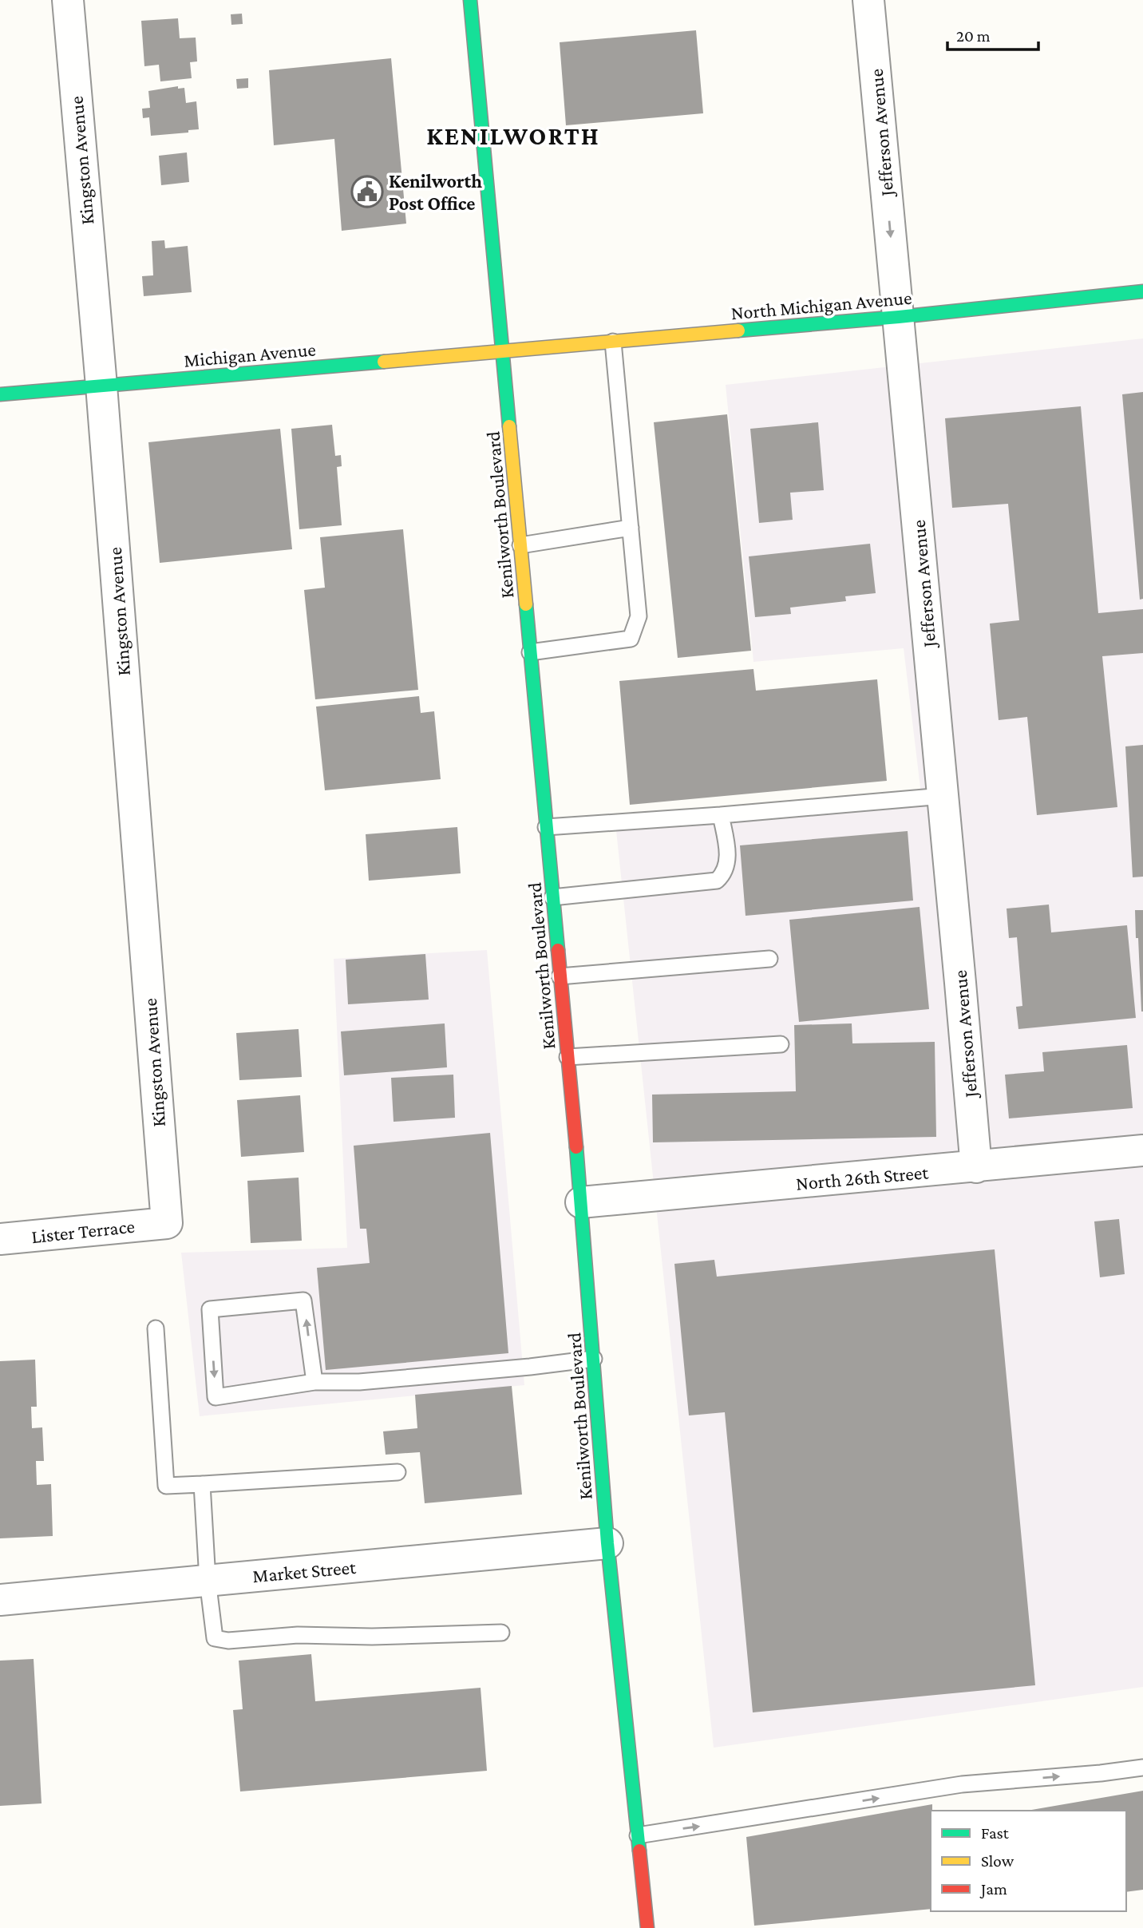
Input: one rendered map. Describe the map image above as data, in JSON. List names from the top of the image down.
{
  "streets": {
    "main road": ["North Michigan Avenue", "Michigan Avenue", "Kenilworth Boulevard"],
    "street": [
      "Jefferson Avenue",
      "Kingston Avenue",
      "North 26th Street",
      "Lister Terrace",
      "Market Street"
    ]
  },
  "crossings": [
    ["Jefferson Avenue", "North Michigan Avenue"],
    ["Jefferson Avenue", "North 26th Street"],
    ["Kingston Avenue", "Michigan Avenue"],
    ["Kingston Avenue", "Lister Terrace"],
    ["North Michigan Avenue", "Michigan Avenue"],
    ["North Michigan Avenue", "Kenilworth Boulevard"],
    ["Michigan Avenue", "Kenilworth Boulevard"],
    ["Kenilworth Boulevard", "North 26th Street"],
    ["Kenilworth Boulevard", "Market Street"]
  ],
  "districts": ["KENILWORTH"],
  "places": {
    "public building": ["Kenilworth Post Office"]
  },
  "legend": ["Fast", "Slow", "Jam"],
  "scale_bar": "20 m"
}
